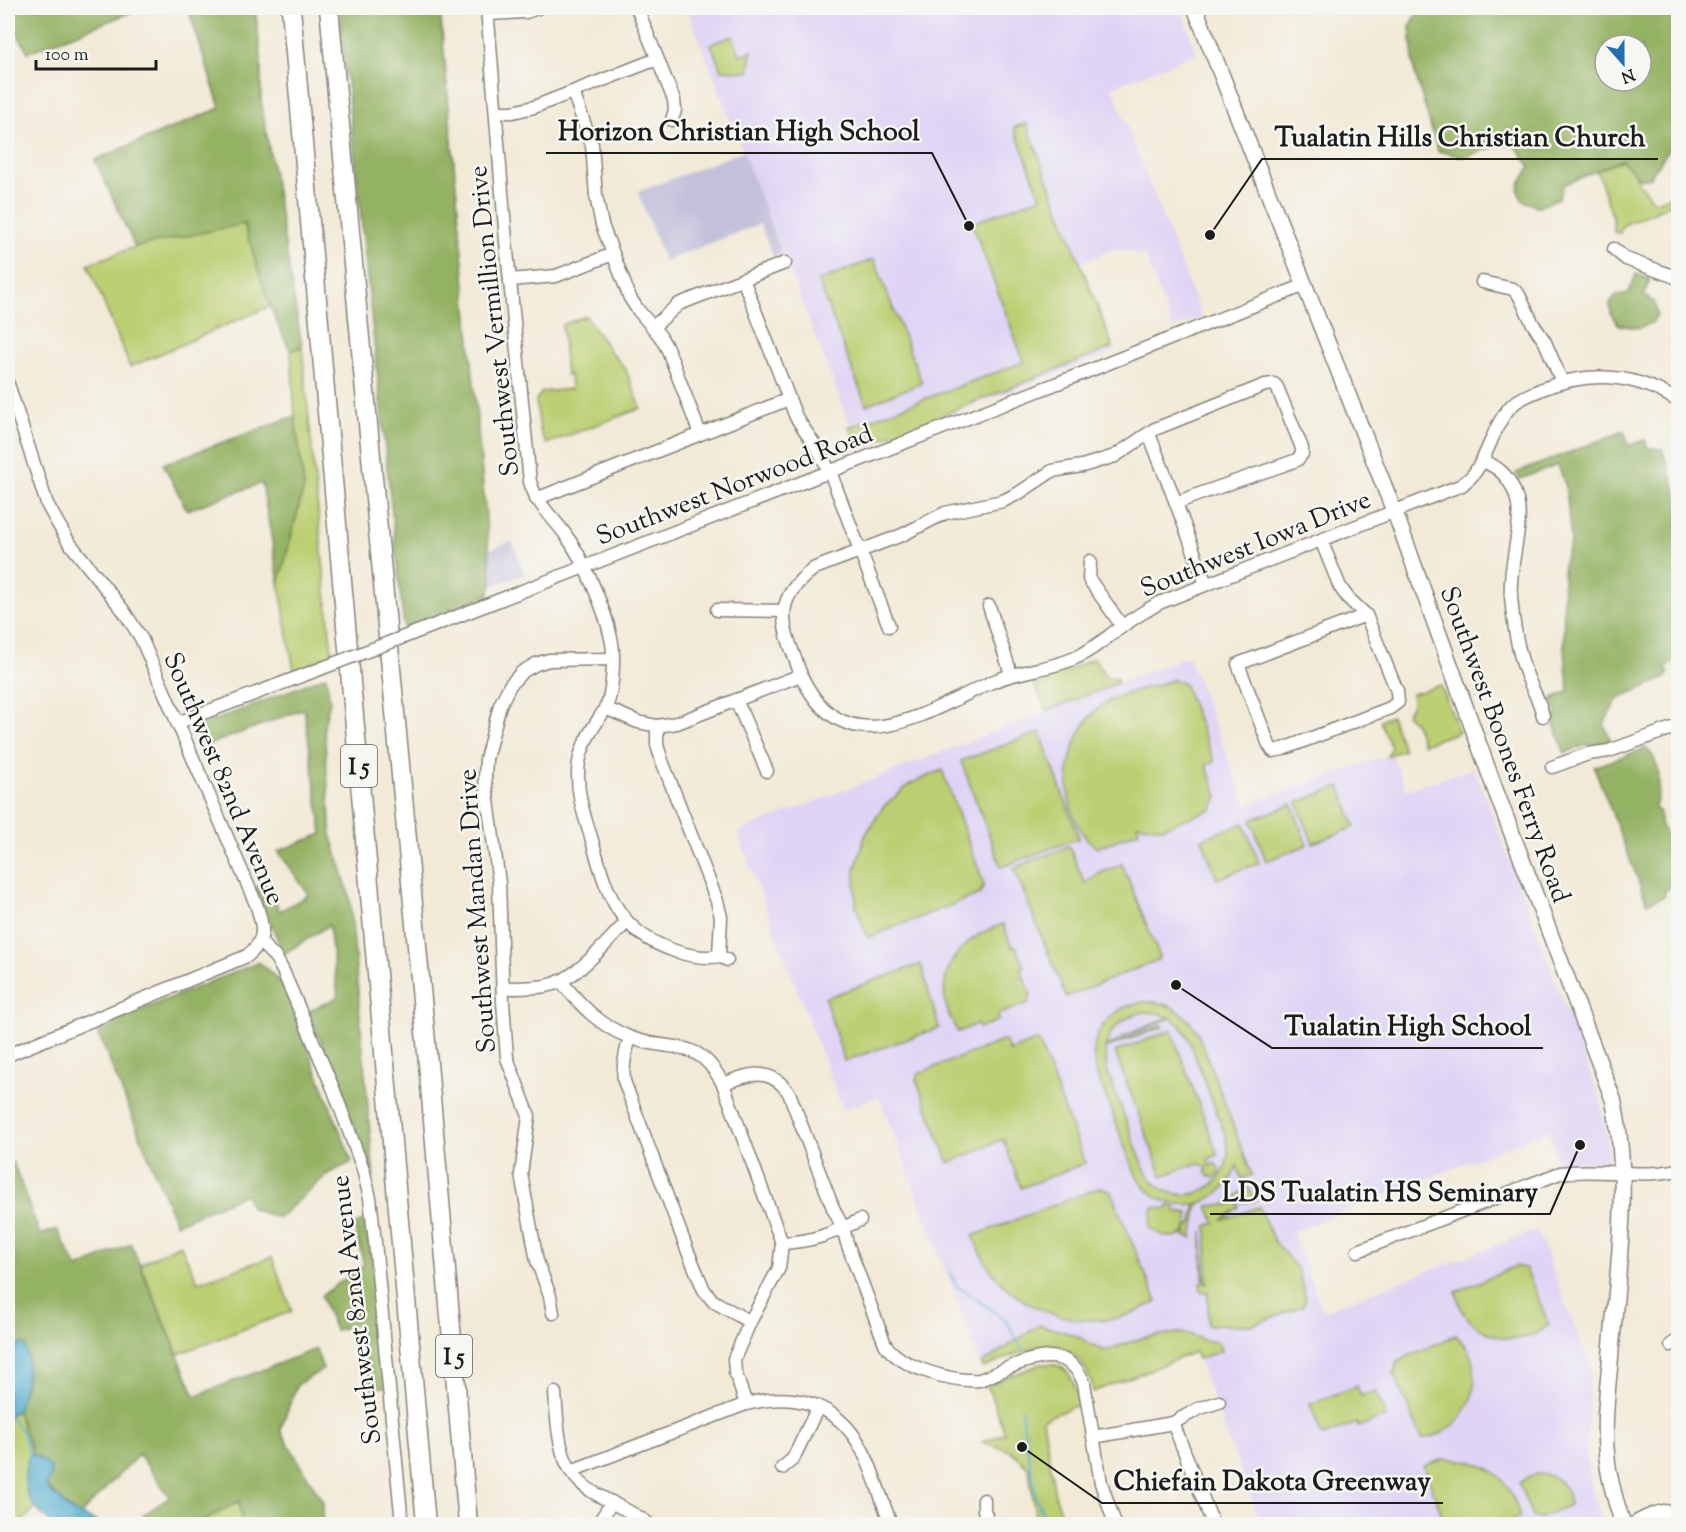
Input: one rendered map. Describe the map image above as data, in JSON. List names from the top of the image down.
{
  "streets": {
    "highway": ["I 5"],
    "main road": ["Southwest Boones Ferry Road"],
    "street": [
      "Southwest Vermillion Drive",
      "Southwest Norwood Road",
      "Southwest Iowa Drive",
      "Southwest 82nd Avenue",
      "Southwest Mandan Drive"
    ]
  },
  "crossings": [
    ["Southwest Vermillion Drive", "Southwest Norwood Road"],
    ["Southwest Vermillion Drive", "Southwest Mandan Drive"],
    ["Southwest Norwood Road", "Southwest Boones Ferry Road"],
    ["Southwest Norwood Road", "Southwest 82nd Avenue"],
    ["Southwest Iowa Drive", "Southwest Boones Ferry Road"]
  ],
  "places": [
    "Horizon Christian High School",
    "Tualatin Hills Christian Church",
    "Tualatin High School",
    "LDS Tualatin HS Seminary",
    "Chiefain Dakota Greenway"
  ],
  "scale_bar": "100 m",
  "north": "bottom"
}
